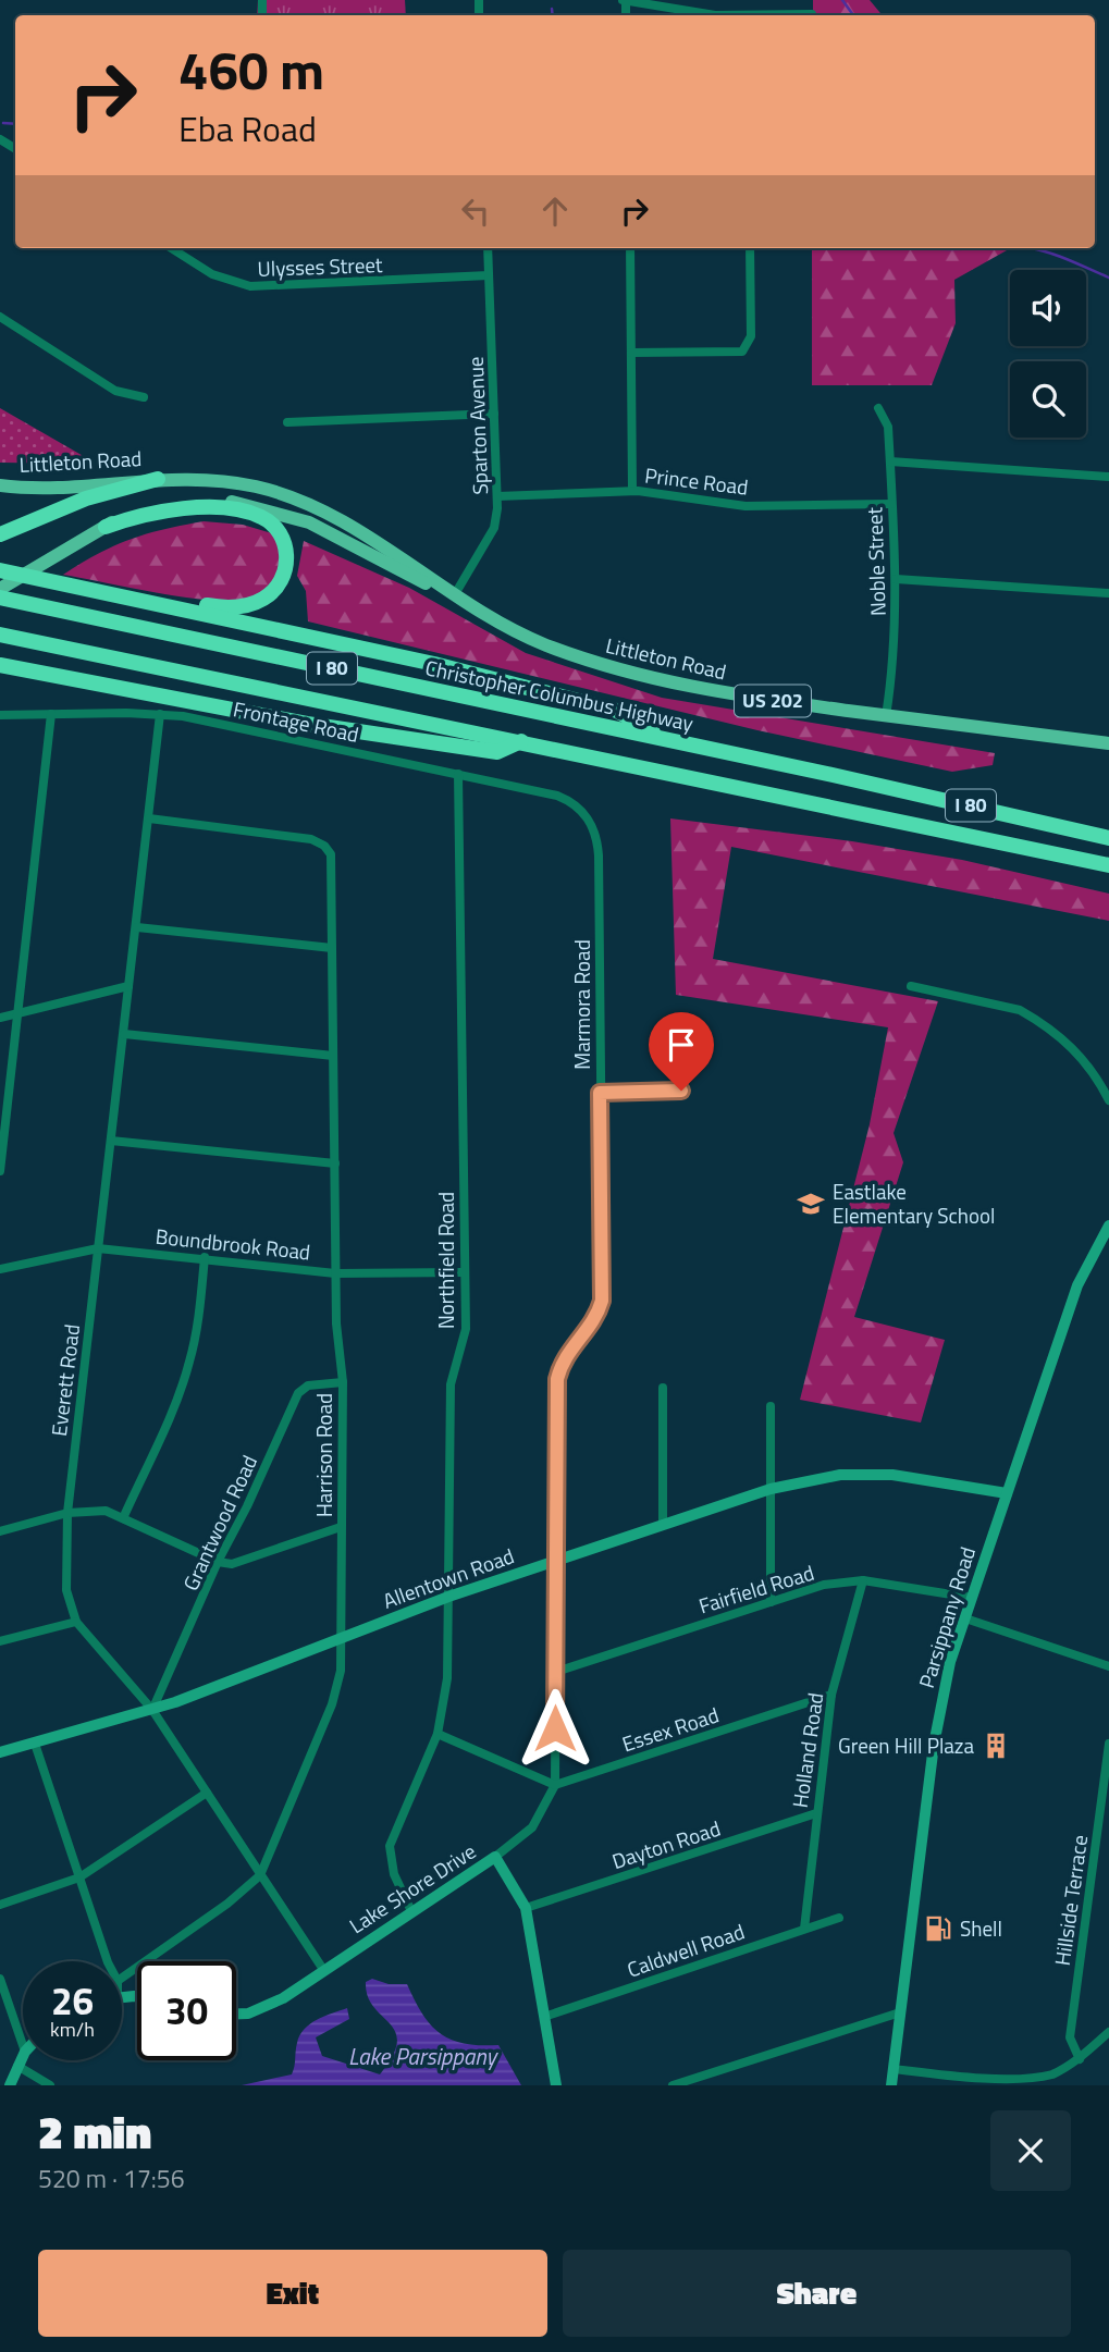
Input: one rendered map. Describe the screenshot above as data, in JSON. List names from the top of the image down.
{
  "streets": {
    "highway": ["I 80", "Christopher Columbus Highway"],
    "main road": ["Littleton Road", "US 202"],
    "street": [
      "Ulysses Street",
      "Sparton Avenue",
      "Prince Road",
      "Noble Street",
      "Frontage Road",
      "Marmora Road",
      "Boundbrook Road",
      "Northfield Road",
      "Everett Road",
      "Harrison Road",
      "Grantwood Road",
      "Allentown Road",
      "Fairfield Road",
      "Parsippany Road",
      "Essex Road",
      "Holland Road",
      "Dayton Road",
      "Lake Shore Drive",
      "Hillside Terrace",
      "Caldwell Road"
    ]
  },
  "crossings": [
    ["Ulysses Street", "Sparton Avenue"],
    ["Sparton Avenue", "Littleton Road"],
    ["Sparton Avenue", "Prince Road"],
    ["Littleton Road", "Noble Street"],
    ["Prince Road", "Noble Street"],
    ["Frontage Road", "Marmora Road"],
    ["Frontage Road", "Northfield Road"],
    ["Frontage Road", "Everett Road"],
    ["Marmora Road", "Allentown Road"],
    ["Marmora Road", "Fairfield Road"],
    ["Marmora Road", "Essex Road"],
    ["Marmora Road", "Lake Shore Drive"],
    ["Boundbrook Road", "Northfield Road"],
    ["Boundbrook Road", "Everett Road"],
    ["Boundbrook Road", "Harrison Road"],
    ["Northfield Road", "Allentown Road"],
    ["Northfield Road", "Lake Shore Drive"],
    ["Everett Road", "Harrison Road"],
    ["Everett Road", "Grantwood Road"],
    ["Everett Road", "Allentown Road"],
    ["Everett Road", "Lake Shore Drive"],
    ["Harrison Road", "Grantwood Road"],
    ["Harrison Road", "Allentown Road"],
    ["Grantwood Road", "Allentown Road"],
    ["Allentown Road", "Parsippany Road"],
    ["Fairfield Road", "Parsippany Road"],
    ["Fairfield Road", "Holland Road"],
    ["Essex Road", "Holland Road"],
    ["Holland Road", "Dayton Road"],
    ["Holland Road", "Caldwell Road"],
    ["Dayton Road", "Lake Shore Drive"],
    ["Lake Shore Drive", "Caldwell Road"]
  ],
  "water": ["Lake Parsippany"],
  "places": {
    "school or university": ["Eastlake Elementary School"],
    "building": ["Green Hill Plaza"],
    "fuel station": ["Shell"]
  },
  "page": {
    "turn": ["460 m", "Eba Road"],
    "speed": "26 km/h",
    "limit": "30",
    "heading": ["2 min", "520 m · 17:56"],
    "buttons": ["Exit", "Share"]
  }
}
